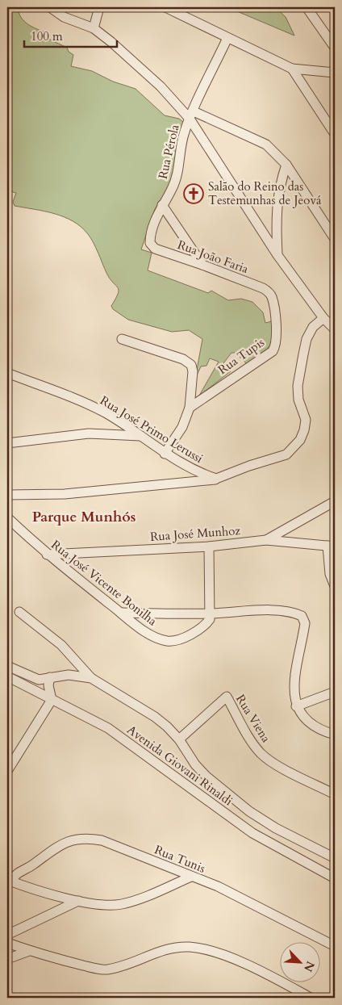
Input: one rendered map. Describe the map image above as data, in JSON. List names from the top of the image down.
{
  "streets": {
    "street": [
      "Rua Pérola",
      "Rua João Faria",
      "Rua Tupis",
      "Rua José Primo Lerussi",
      "Rua José Munhoz",
      "Rua José Vicente Bonilha",
      "Rua Viena",
      "Avenida Giovani Rinaldi",
      "Rua Tunis"
    ]
  },
  "crossings": [
    ["Rua Pérola", "Rua João Faria"],
    ["Rua João Faria", "Rua Tupis"],
    ["Rua José Munhoz", "Rua José Vicente Bonilha"],
    ["Rua Viena", "Avenida Giovani Rinaldi"]
  ],
  "districts": ["Parque Munhós"],
  "places": {
    "church": ["Salão do Reino das Testemunhas de Jeová"]
  },
  "scale_bar": "100 m",
  "north": "bottom right"
}
